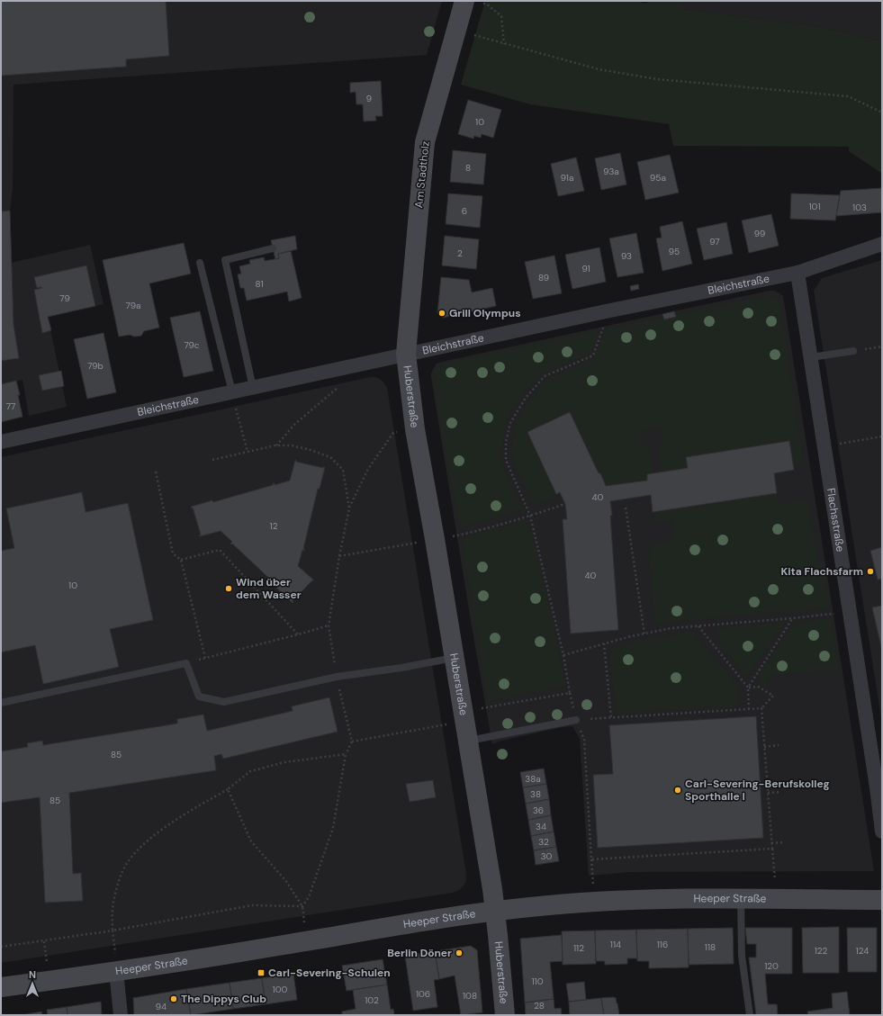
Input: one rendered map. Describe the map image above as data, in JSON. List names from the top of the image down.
{
  "streets": {
    "main road": ["Am Stadtholz", "Huberstraße", "Heeper Straße"],
    "street": ["Bleichstraße", "Flachsstraße"]
  },
  "crossings": [
    ["Am Stadtholz", "Bleichstraße"],
    ["Am Stadtholz", "Huberstraße"],
    ["Bleichstraße", "Huberstraße"],
    ["Bleichstraße", "Flachsstraße"],
    ["Huberstraße", "Heeper Straße"]
  ],
  "places": {
    "other": [
      "Grill Olympus",
      "Kita Flachsfarm",
      "Wind über dem Wasser",
      "Carl-Severing-Berufskolleg Sporthalle I",
      "Berlin Döner",
      "The Dippys Club"
    ],
    "transit": ["Carl-Severing-Schulen"]
  },
  "house_numbers": [
    "9",
    "10",
    "8",
    "93a",
    "91a",
    "95a",
    "101",
    "103",
    "6",
    "99",
    "97",
    "95",
    "2",
    "93",
    "91",
    "89",
    "81",
    "79",
    "79a",
    "79c",
    "79b",
    "77",
    "40",
    "12",
    "40",
    "10",
    "85",
    "38a",
    "38",
    "85",
    "36",
    "34",
    "32",
    "30",
    "114",
    "116",
    "118",
    "112",
    "122",
    "124",
    "120",
    "110",
    "100",
    "106",
    "108",
    "102",
    "28",
    "94"
  ],
  "north": "top"
}
